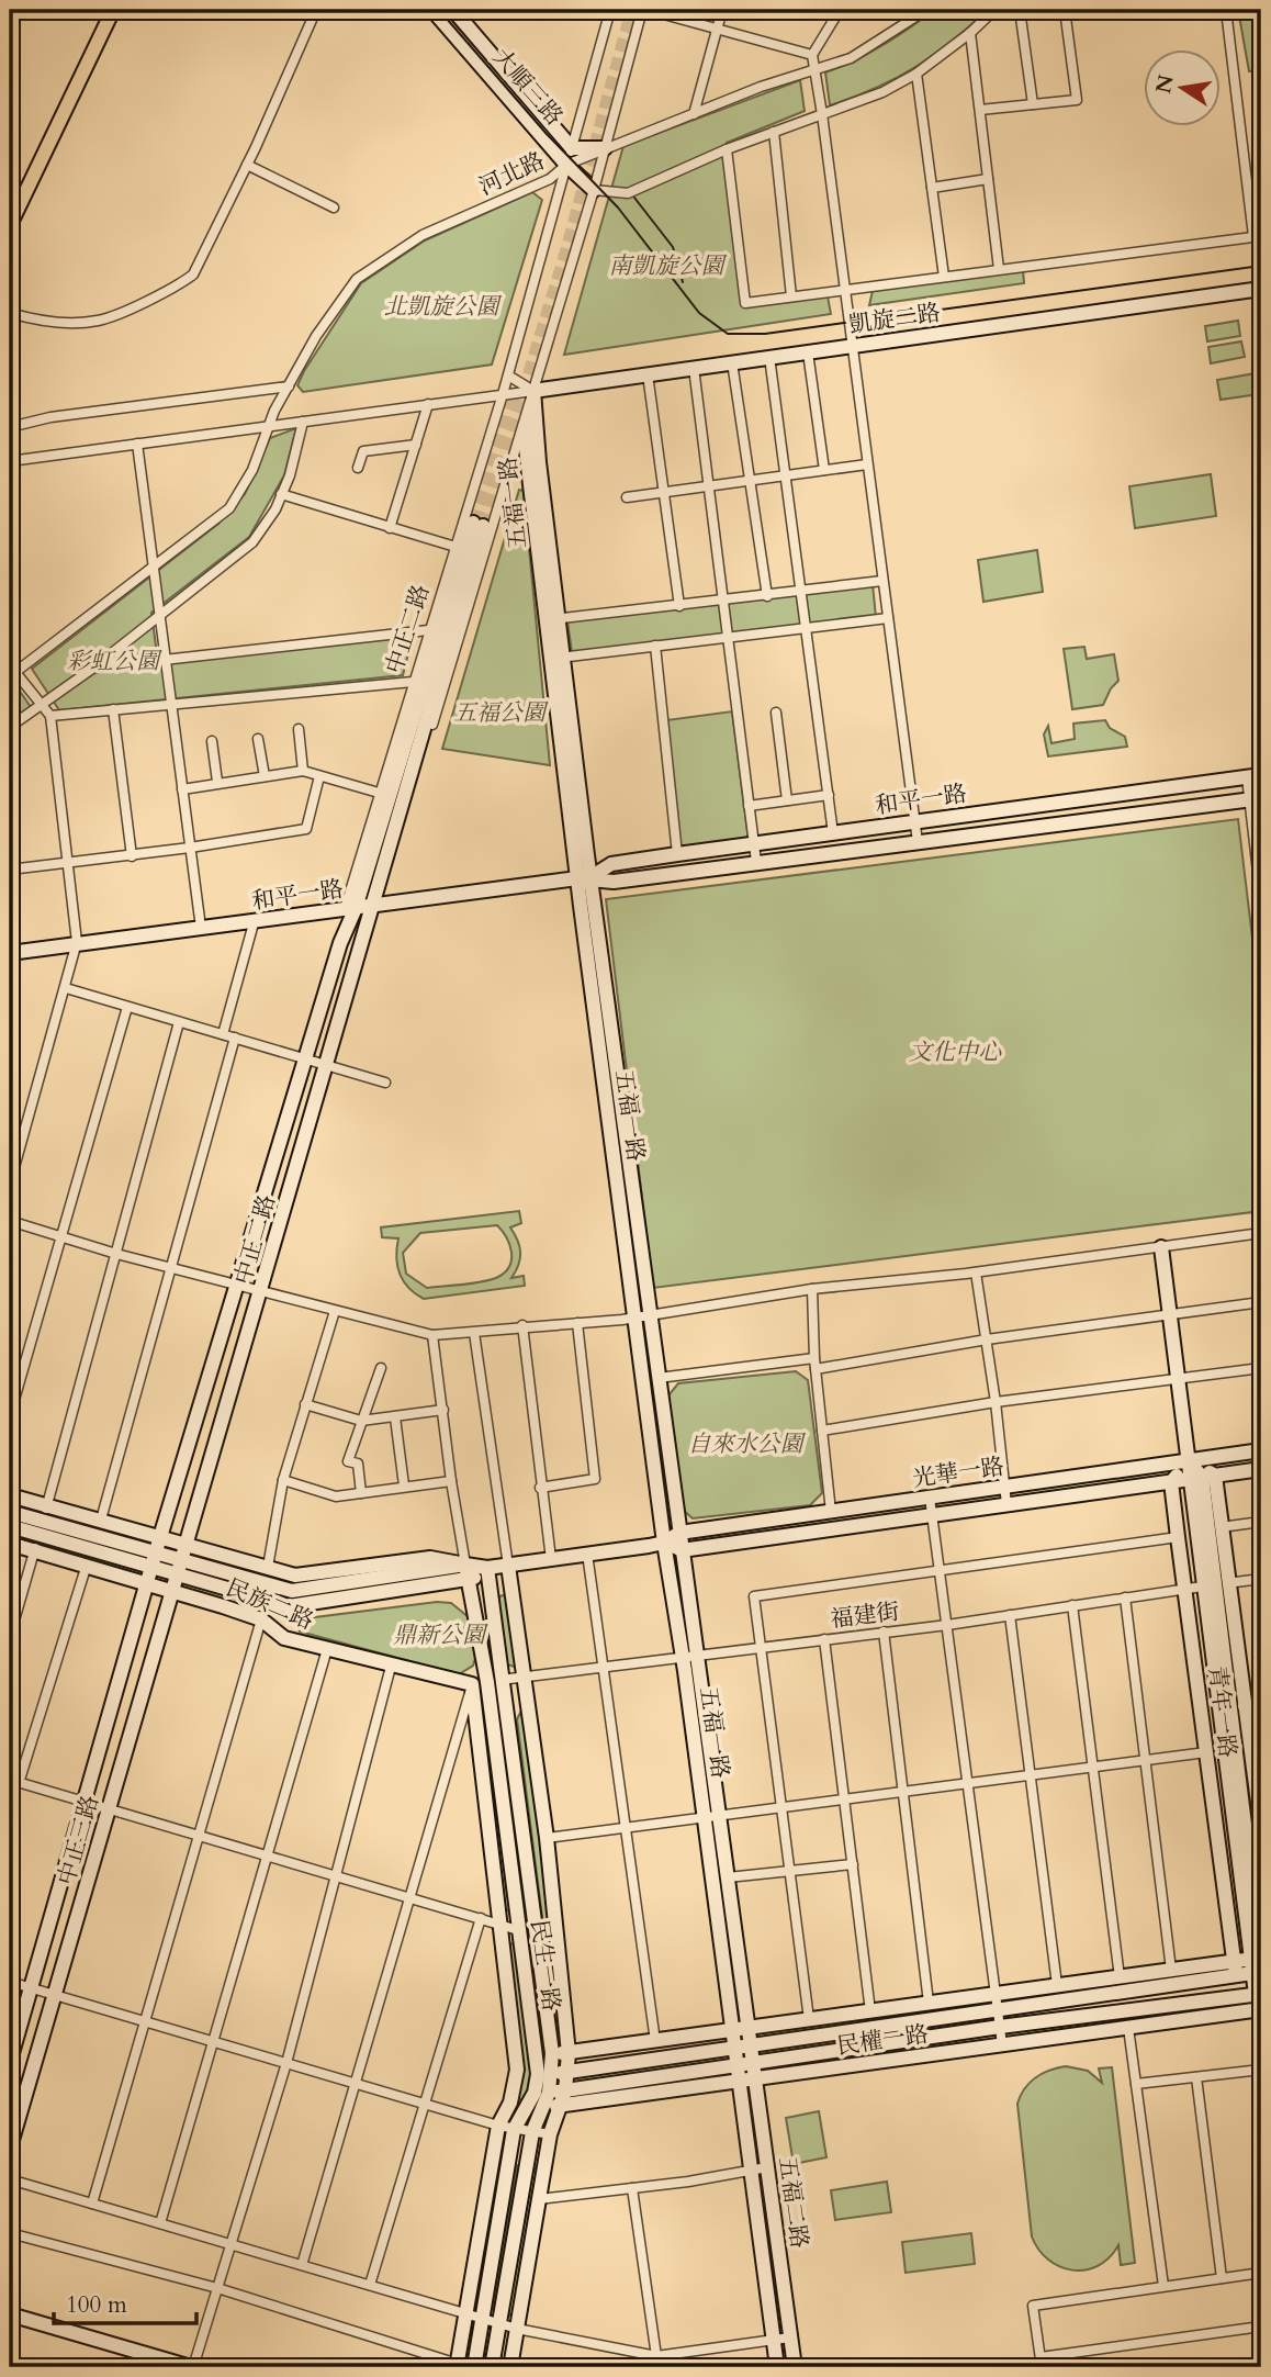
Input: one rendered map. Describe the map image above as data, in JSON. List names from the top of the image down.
{
  "streets": {
    "street": [
      "大順三路",
      "河北路",
      "凱旋二路",
      "五福一路",
      "中正二路",
      "和平一路",
      "光華一路",
      "民族二路",
      "福建街",
      "青年一路",
      "中正三路",
      "民生一路",
      "民權一路",
      "五福二路"
    ]
  },
  "crossings": [
    ["大順三路", "河北路"],
    ["大順三路", "中正二路"],
    ["河北路", "中正二路"],
    ["凱旋二路", "五福一路"],
    ["凱旋二路", "中正二路"],
    ["五福一路", "中正二路"],
    ["五福一路", "和平一路"],
    ["五福一路", "光華一路"],
    ["五福一路", "福建街"],
    ["五福一路", "民權一路"],
    ["五福一路", "五福二路"],
    ["中正二路", "和平一路"],
    ["中正二路", "民族二路"],
    ["中正二路", "中正三路"],
    ["光華一路", "民族二路"],
    ["光華一路", "青年一路"],
    ["光華一路", "民生一路"],
    ["民族二路", "福建街"],
    ["民族二路", "中正三路"],
    ["民族二路", "民生一路"],
    ["福建街", "青年一路"],
    ["福建街", "民生一路"],
    ["青年一路", "民權一路"],
    ["民生一路", "民權一路"],
    ["民權一路", "五福二路"]
  ],
  "parks": [
    "南凱旋公園",
    "北凱旋公園",
    "彩虹公園",
    "五福公園",
    "文化中心",
    "自來水公園",
    "鼎新公園"
  ],
  "scale_bar": "100 m",
  "north": "left"
}
